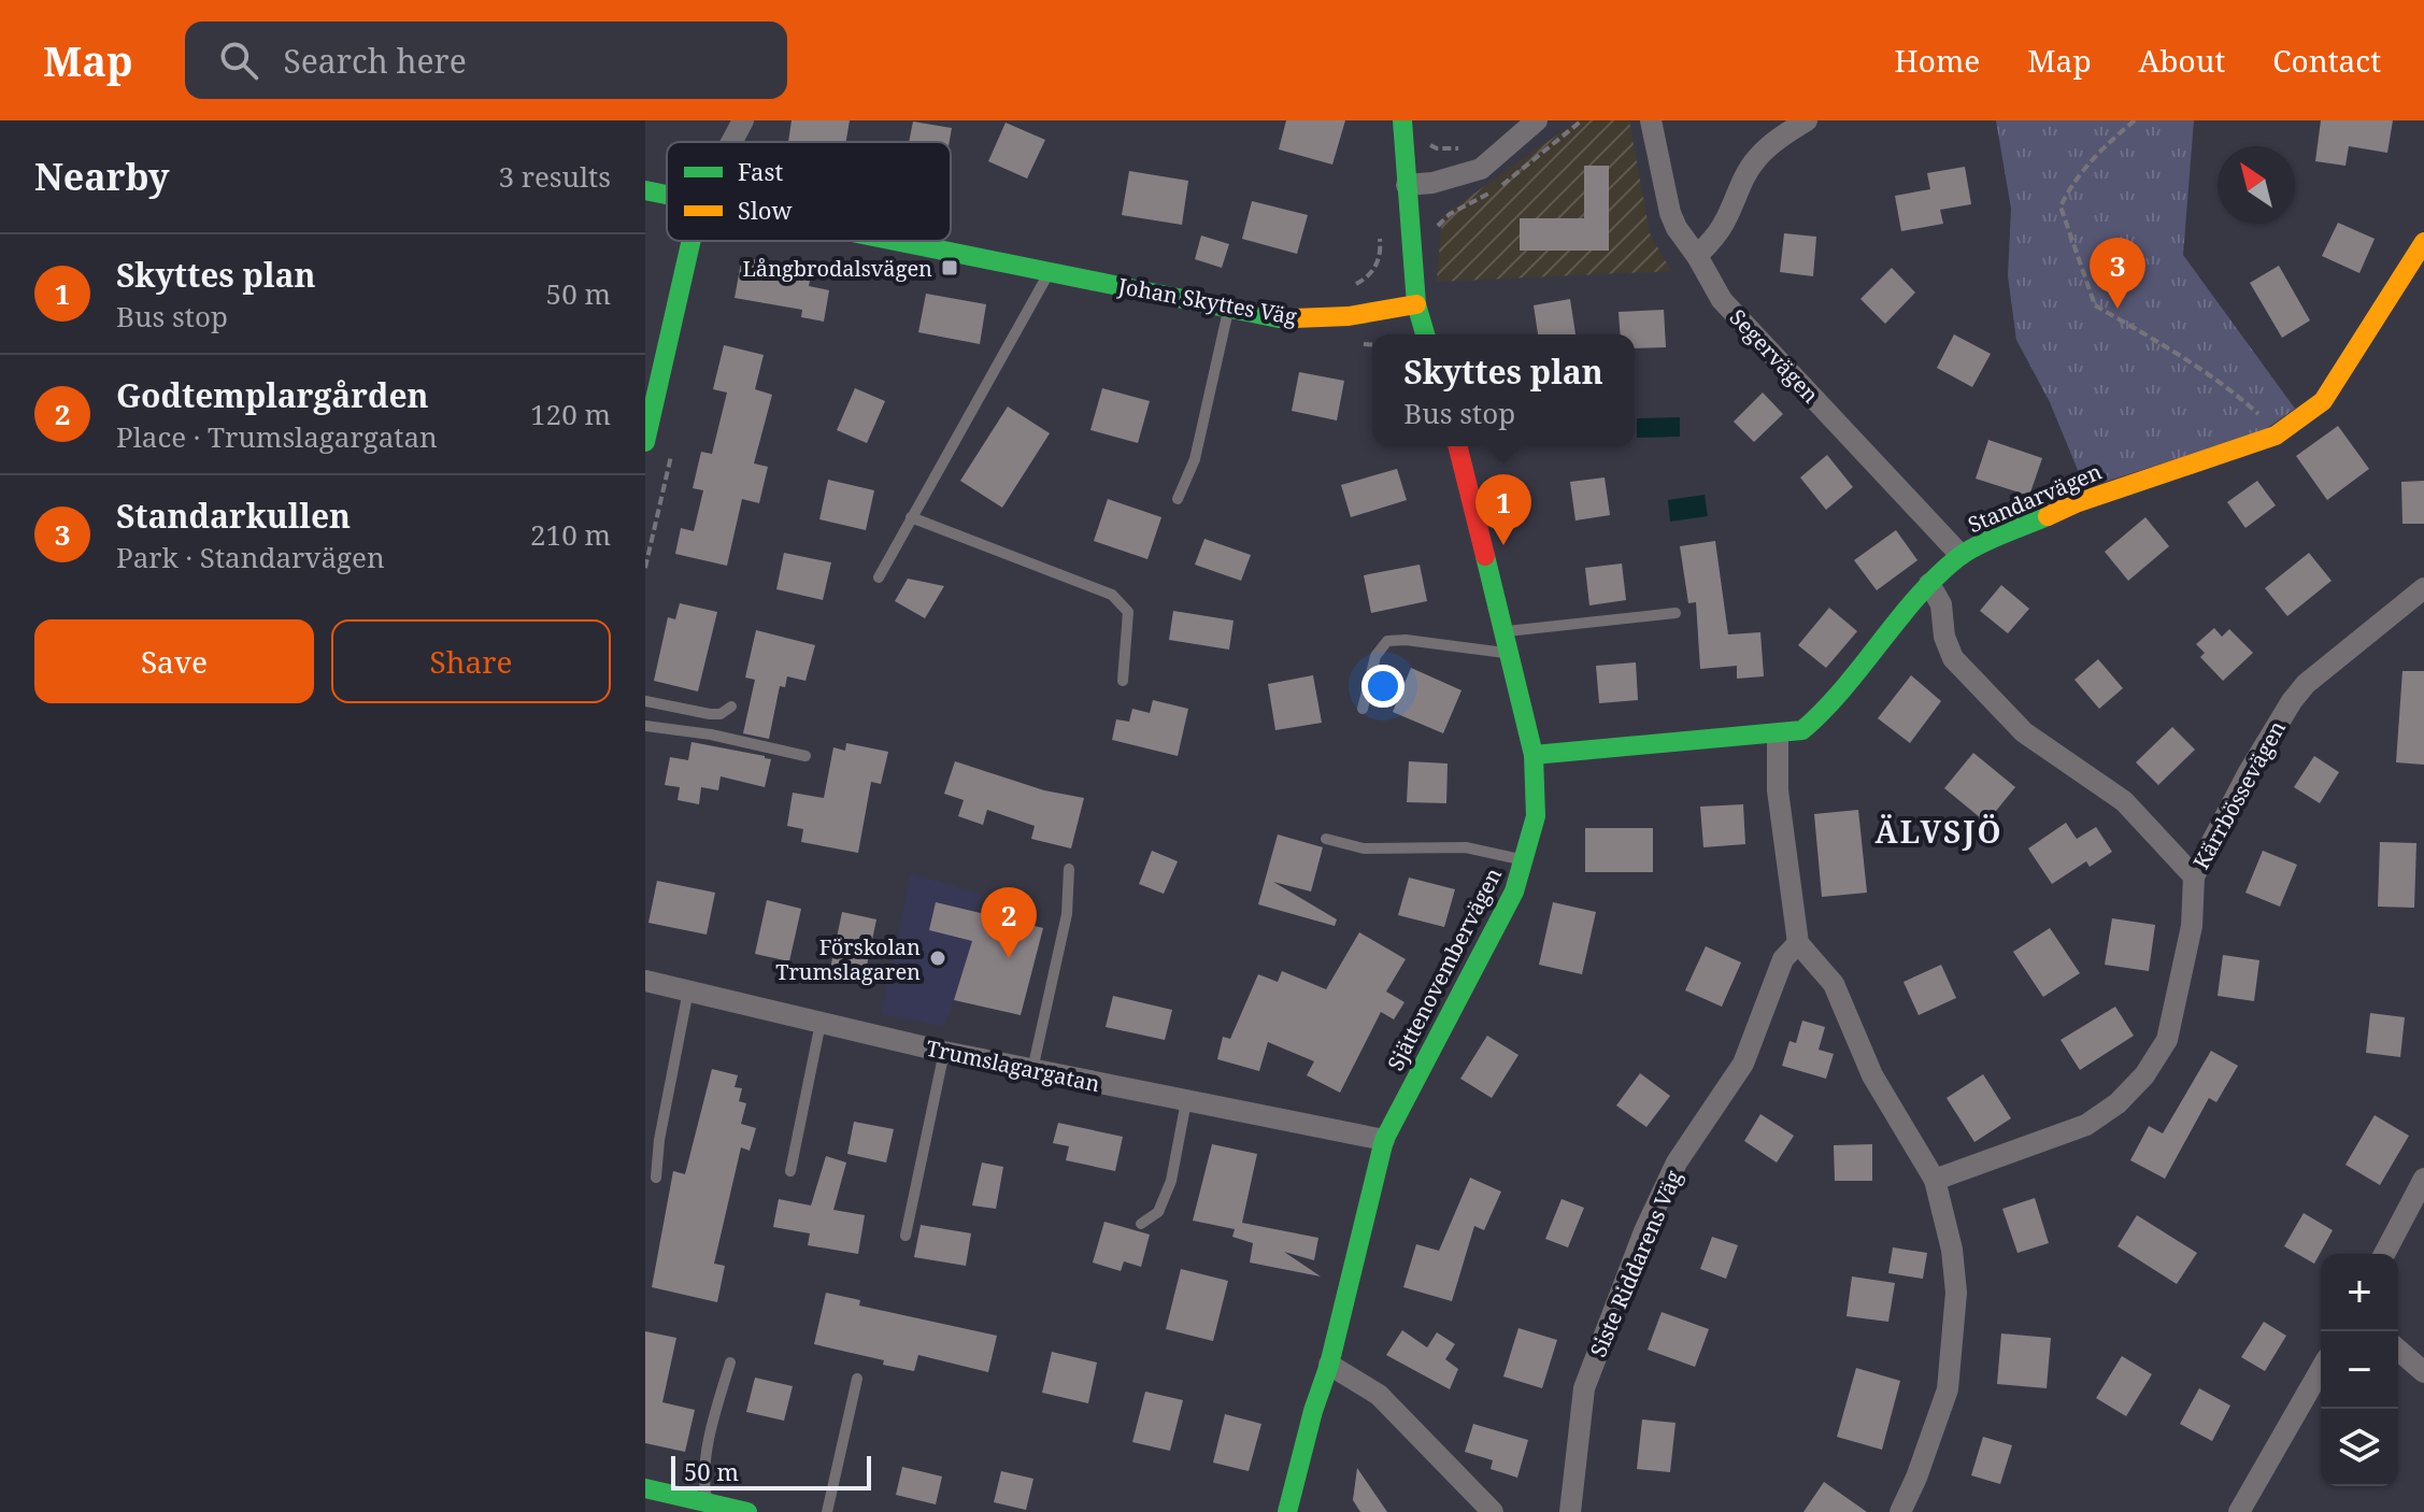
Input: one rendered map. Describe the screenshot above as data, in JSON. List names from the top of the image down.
{
  "streets": {
    "street": [
      "Johan Skyttes Väg",
      "Segervägen",
      "Standarvägen",
      "Kärrbössevägen",
      "Sjättenovembervägen",
      "Trumslagargatan",
      "Siste Riddarens Väg"
    ]
  },
  "crossings": [
    ["Segervägen", "Standarvägen"],
    ["Standarvägen", "Sjättenovembervägen"],
    ["Sjättenovembervägen", "Trumslagargatan"]
  ],
  "districts": ["ÄLVSJÖ"],
  "places": {
    "transit": ["Långbrodalsvägen"],
    "other": ["Förskolan Trumslagaren"]
  },
  "legend": ["Fast", "Slow"],
  "scale_bar": "50 m",
  "north": "top left",
  "page": {
    "header": "Map",
    "search": "Search here",
    "nav": [
      "Home",
      "Map",
      "About",
      "Contact"
    ],
    "heading": ["Nearby", "3 results"],
    "list": [
      {
        "mark": "1",
        "name": "Skyttes plan",
        "note": "Bus stop",
        "value": "50 m"
      },
      {
        "mark": "2",
        "name": "Godtemplargården",
        "note": "Place · Trumslagargatan",
        "value": "120 m"
      },
      {
        "mark": "3",
        "name": "Standarkullen",
        "note": "Park · Standarvägen",
        "value": "210 m"
      }
    ],
    "pins": ["3", "1", "2"],
    "popup": ["Skyttes plan", "Bus stop"],
    "buttons": ["Save", "Share"],
    "map_buttons": ["+", "−"],
    "scale": "50 m"
  }
}
